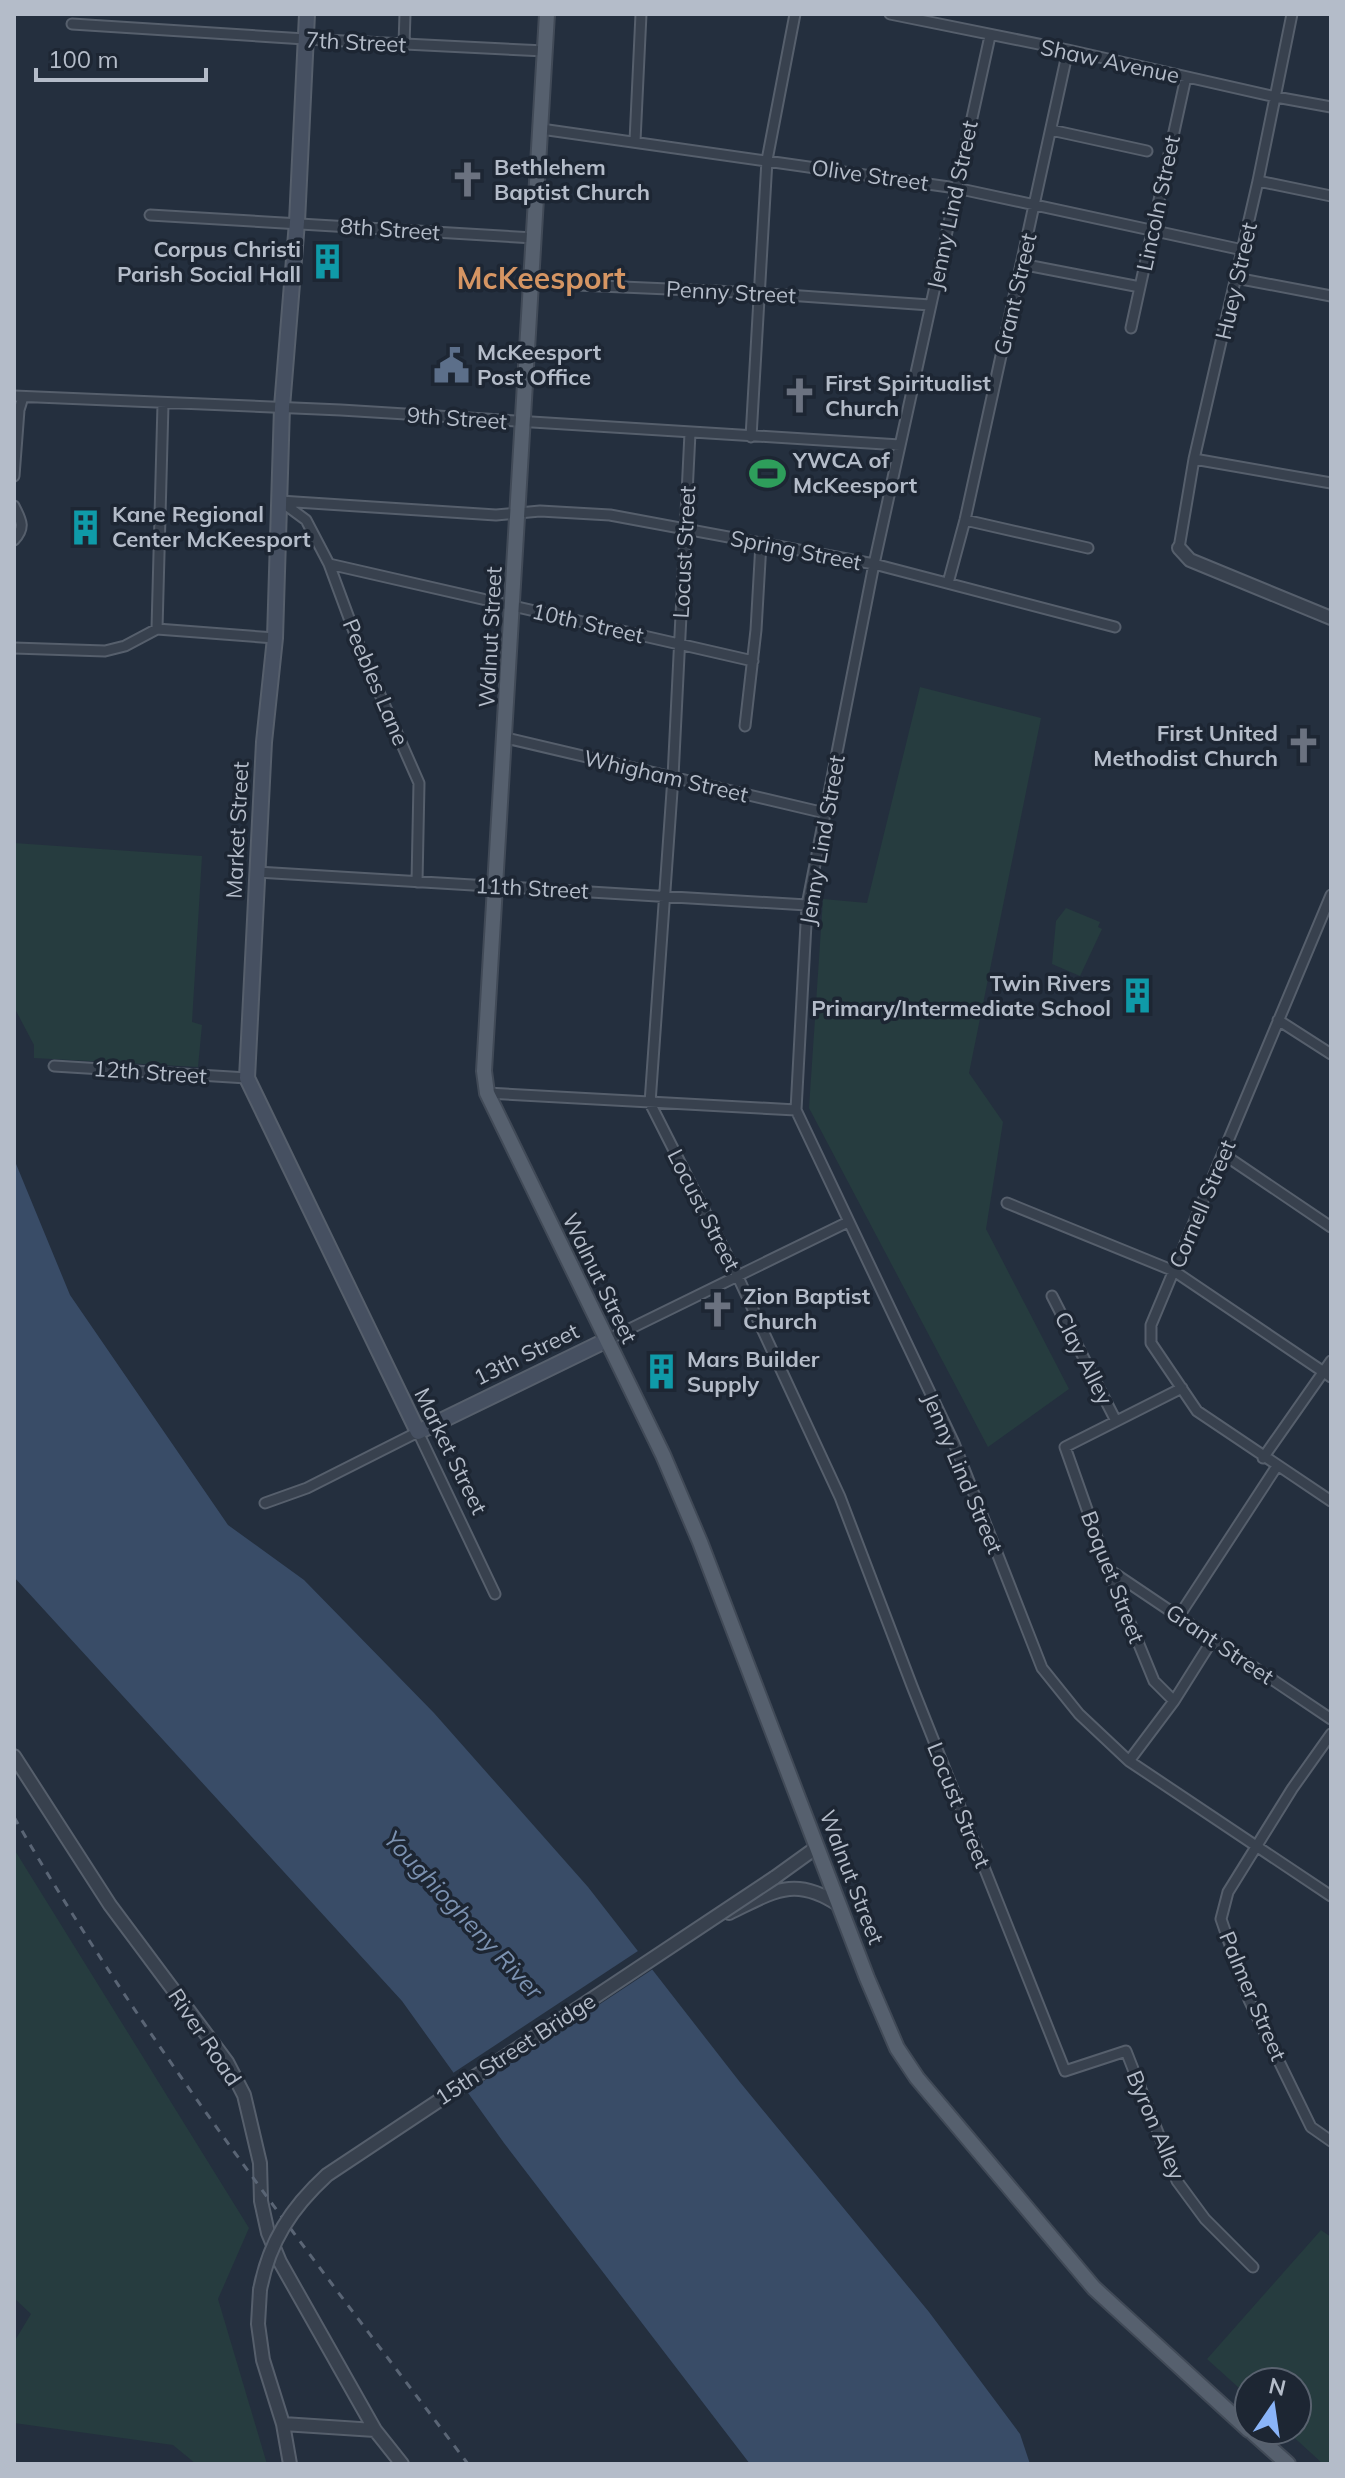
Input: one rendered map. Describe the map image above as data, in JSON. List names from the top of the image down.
{
  "streets": {
    "main road": ["Walnut Street", "Market Street", "13th Street"],
    "street": [
      "7th Street",
      "Shaw Avenue",
      "Olive Street",
      "Lincoln Street",
      "Jenny Lind Street",
      "8th Street",
      "Huey Street",
      "Penny Street",
      "Grant Street",
      "9th Street",
      "Spring Street",
      "Locust Street",
      "10th Street",
      "Peebles Lane",
      "Whigham Street",
      "11th Street",
      "12th Street",
      "Cornell Street",
      "Clay Alley",
      "Boquet Street",
      "Palmer Street",
      "River Road",
      "15th Street Bridge",
      "Byron Alley"
    ]
  },
  "crossings": [
    ["7th Street", "Walnut Street"],
    ["7th Street", "Market Street"],
    ["Shaw Avenue", "Lincoln Street"],
    ["Shaw Avenue", "Jenny Lind Street"],
    ["Shaw Avenue", "Huey Street"],
    ["Shaw Avenue", "Grant Street"],
    ["Olive Street", "Lincoln Street"],
    ["Olive Street", "Jenny Lind Street"],
    ["Olive Street", "Huey Street"],
    ["Olive Street", "Grant Street"],
    ["Olive Street", "Walnut Street"],
    ["Jenny Lind Street", "Penny Street"],
    ["Jenny Lind Street", "9th Street"],
    ["Jenny Lind Street", "Spring Street"],
    ["Jenny Lind Street", "Whigham Street"],
    ["Jenny Lind Street", "11th Street"],
    ["Jenny Lind Street", "13th Street"],
    ["Jenny Lind Street", "Palmer Street"],
    ["8th Street", "Walnut Street"],
    ["8th Street", "Market Street"],
    ["Penny Street", "Walnut Street"],
    ["Grant Street", "Spring Street"],
    ["Grant Street", "Boquet Street"],
    ["9th Street", "Locust Street"],
    ["9th Street", "Walnut Street"],
    ["9th Street", "Market Street"],
    ["Spring Street", "Locust Street"],
    ["Spring Street", "Walnut Street"],
    ["Spring Street", "Peebles Lane"],
    ["Spring Street", "Market Street"],
    ["Locust Street", "10th Street"],
    ["Locust Street", "Whigham Street"],
    ["Locust Street", "11th Street"],
    ["Locust Street", "13th Street"],
    ["Locust Street", "Byron Alley"],
    ["10th Street", "Walnut Street"],
    ["10th Street", "Peebles Lane"],
    ["Walnut Street", "Whigham Street"],
    ["Walnut Street", "11th Street"],
    ["Walnut Street", "13th Street"],
    ["Walnut Street", "15th Street Bridge"],
    ["Peebles Lane", "Market Street"],
    ["Peebles Lane", "11th Street"],
    ["Market Street", "11th Street"],
    ["Market Street", "12th Street"],
    ["Market Street", "13th Street"],
    ["Clay Alley", "Boquet Street"]
  ],
  "districts": ["McKeesport"],
  "water": ["Youghiogheny River"],
  "places": {
    "church": [
      "Bethlehem Baptist Church",
      "First Spiritualist Church",
      "First United Methodist Church",
      "Zion Baptist Church"
    ],
    "building": [
      "Corpus Christi Parish Social Hall",
      "Kane Regional Center McKeesport",
      "Twin Rivers Primary/Intermediate School",
      "Mars Builder Supply"
    ],
    "public building": ["McKeesport Post Office"],
    "sports": ["YWCA of McKeesport"]
  },
  "scale_bar": "100 m",
  "north": "top"
}
